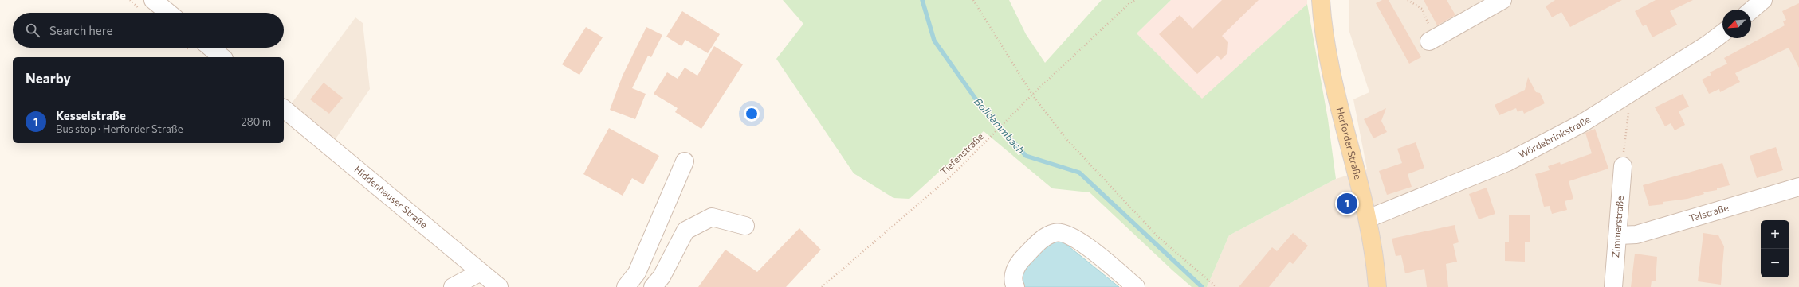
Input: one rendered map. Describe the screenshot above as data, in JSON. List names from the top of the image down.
{
  "streets": {
    "main road": ["Herforder Straße"],
    "street": [
      "Wördebrinkstraße",
      "Hiddenhauser Straße",
      "Talstraße",
      "Zimmerstraße"
    ],
    "path": ["Tiefenstraße"]
  },
  "crossings": [
    ["Wördebrinkstraße", "Herforder Straße"],
    ["Talstraße", "Zimmerstraße"]
  ],
  "water": ["Bolldammbach"],
  "north": "bottom left",
  "page": {
    "search": "Search here",
    "heading": "Nearby",
    "list": [
      {
        "mark": "1",
        "name": "Kesselstraße",
        "note": "Bus stop · Herforder Straße",
        "value": "280 m"
      }
    ],
    "pins": "1",
    "map_buttons": ["+", "−"]
  }
}
